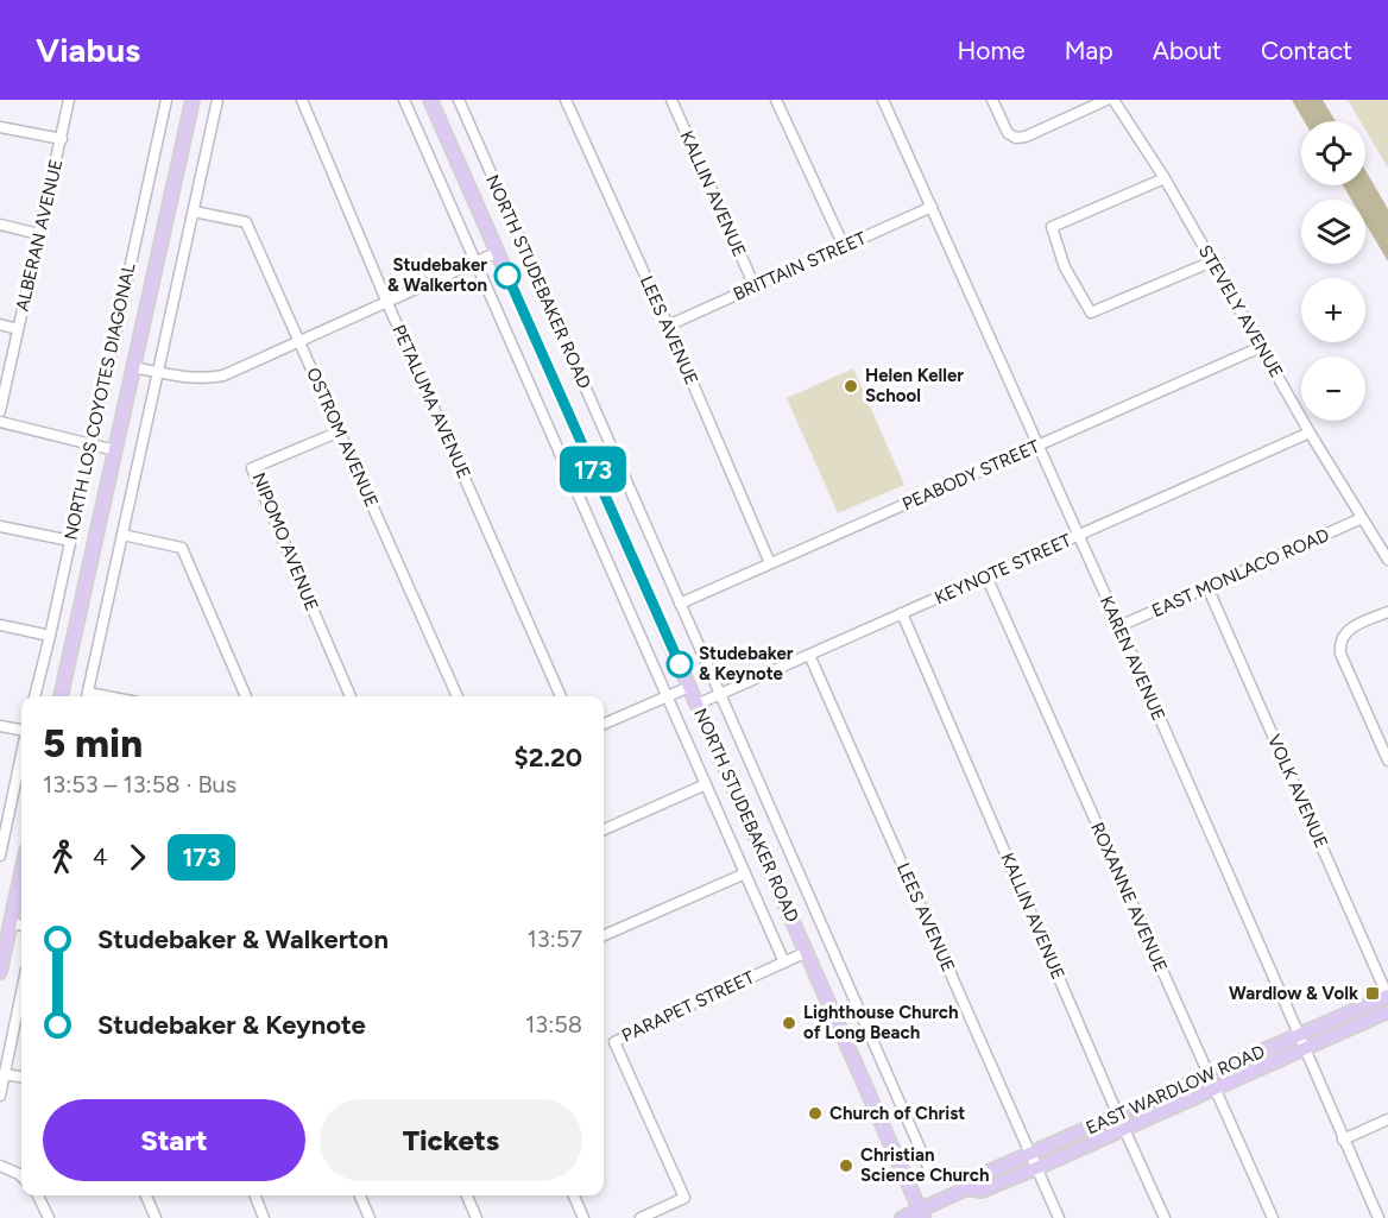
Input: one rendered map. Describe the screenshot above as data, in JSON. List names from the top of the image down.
{
  "streets": {
    "main road": ["NORTH STUDEBAKER ROAD", "NORTH LOS COYOTES DIAGONAL", "EAST WARDLOW ROAD"],
    "street": [
      "KALLIN AVENUE",
      "ALBERAN AVENUE",
      "BRITTAIN STREET",
      "STEVELY AVENUE",
      "LEES AVENUE",
      "PETALUMA AVENUE",
      "OSTROM AVENUE",
      "PEABODY STREET",
      "NIPOMO AVENUE",
      "KEYNOTE STREET",
      "EAST MONLACO ROAD",
      "KAREN AVENUE",
      "VOLK AVENUE",
      "ROXANNE AVENUE",
      "PARAPET STREET"
    ]
  },
  "crossings": [
    ["KALLIN AVENUE", "BRITTAIN STREET"],
    ["KALLIN AVENUE", "KEYNOTE STREET"],
    ["KALLIN AVENUE", "EAST WARDLOW ROAD"],
    ["BRITTAIN STREET", "LEES AVENUE"],
    ["BRITTAIN STREET", "KAREN AVENUE"],
    ["NORTH STUDEBAKER ROAD", "PEABODY STREET"],
    ["NORTH STUDEBAKER ROAD", "KEYNOTE STREET"],
    ["NORTH STUDEBAKER ROAD", "PARAPET STREET"],
    ["NORTH STUDEBAKER ROAD", "EAST WARDLOW ROAD"],
    ["STEVELY AVENUE", "PEABODY STREET"],
    ["STEVELY AVENUE", "KEYNOTE STREET"],
    ["STEVELY AVENUE", "EAST MONLACO ROAD"],
    ["LEES AVENUE", "PEABODY STREET"],
    ["LEES AVENUE", "KEYNOTE STREET"],
    ["LEES AVENUE", "EAST WARDLOW ROAD"],
    ["OSTROM AVENUE", "NIPOMO AVENUE"],
    ["PEABODY STREET", "KAREN AVENUE"],
    ["KEYNOTE STREET", "KAREN AVENUE"],
    ["KEYNOTE STREET", "ROXANNE AVENUE"],
    ["EAST MONLACO ROAD", "KAREN AVENUE"],
    ["EAST MONLACO ROAD", "VOLK AVENUE"],
    ["KAREN AVENUE", "EAST WARDLOW ROAD"],
    ["VOLK AVENUE", "EAST WARDLOW ROAD"],
    ["ROXANNE AVENUE", "EAST WARDLOW ROAD"]
  ],
  "places": {
    "other": [
      "Studebaker & Walkerton",
      "Helen Keller School",
      "Studebaker & Keynote",
      "Lighthouse Church of Long Beach",
      "Church of Christ",
      "Christian Science Church"
    ],
    "transit": ["Wardlow & Volk"]
  },
  "lines": ["bus line 173"],
  "page": {
    "header": "Viabus",
    "nav": [
      "Home",
      "Map",
      "About",
      "Contact"
    ],
    "on_map": "173",
    "map_buttons": ["+", "−"],
    "heading": ["5 min", "13:53 – 13:58 · Bus", "$2.20"],
    "legs": ["4", "173"],
    "list": [
      {
        "name": "Studebaker & Walkerton",
        "value": "13:57"
      },
      {
        "name": "Studebaker & Keynote",
        "value": "13:58"
      }
    ],
    "buttons": ["Start", "Tickets"]
  }
}
